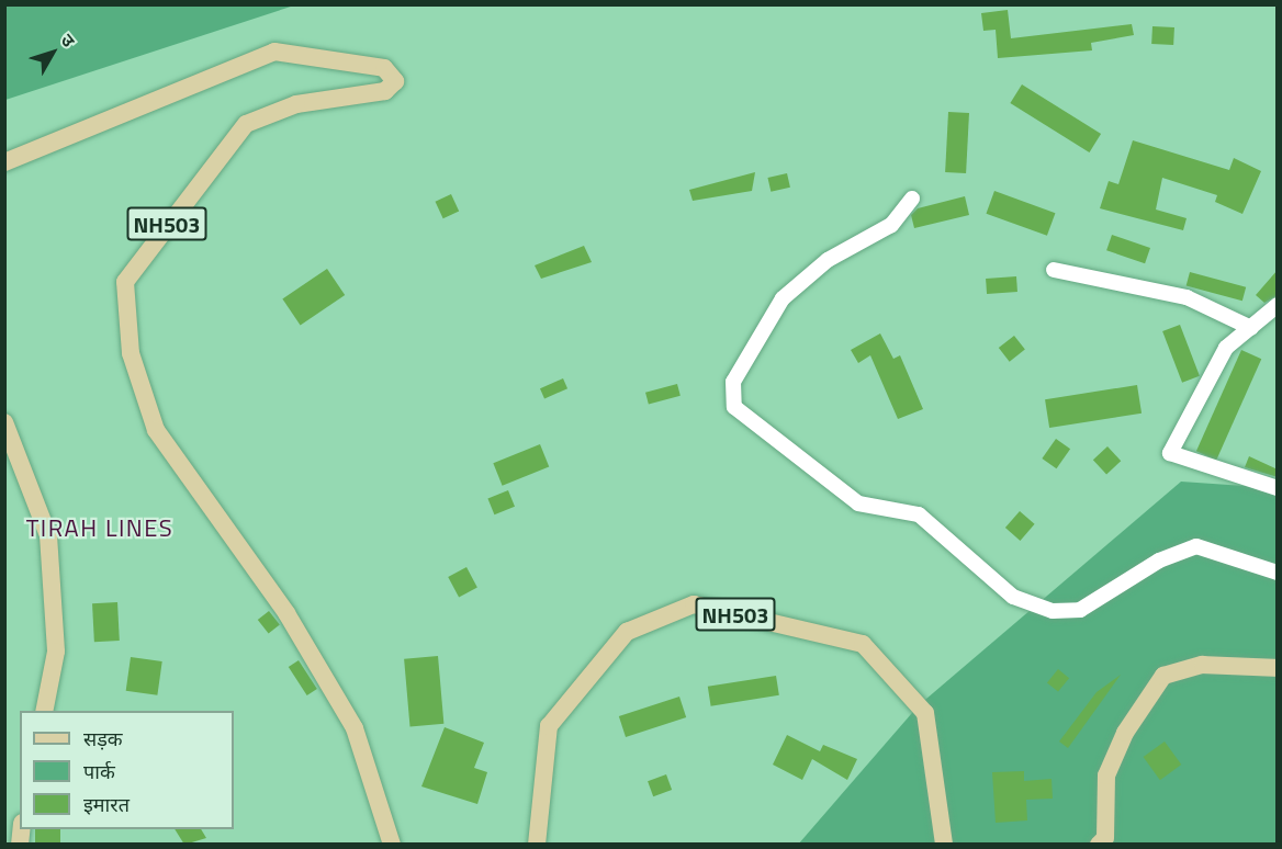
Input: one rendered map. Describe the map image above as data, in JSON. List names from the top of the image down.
{
  "streets": {
    "main road": ["NH503"]
  },
  "districts": ["TIRAH LINES"],
  "legend": ["सड़क", "पार्क", "इमारत"],
  "north": "top right"
}
